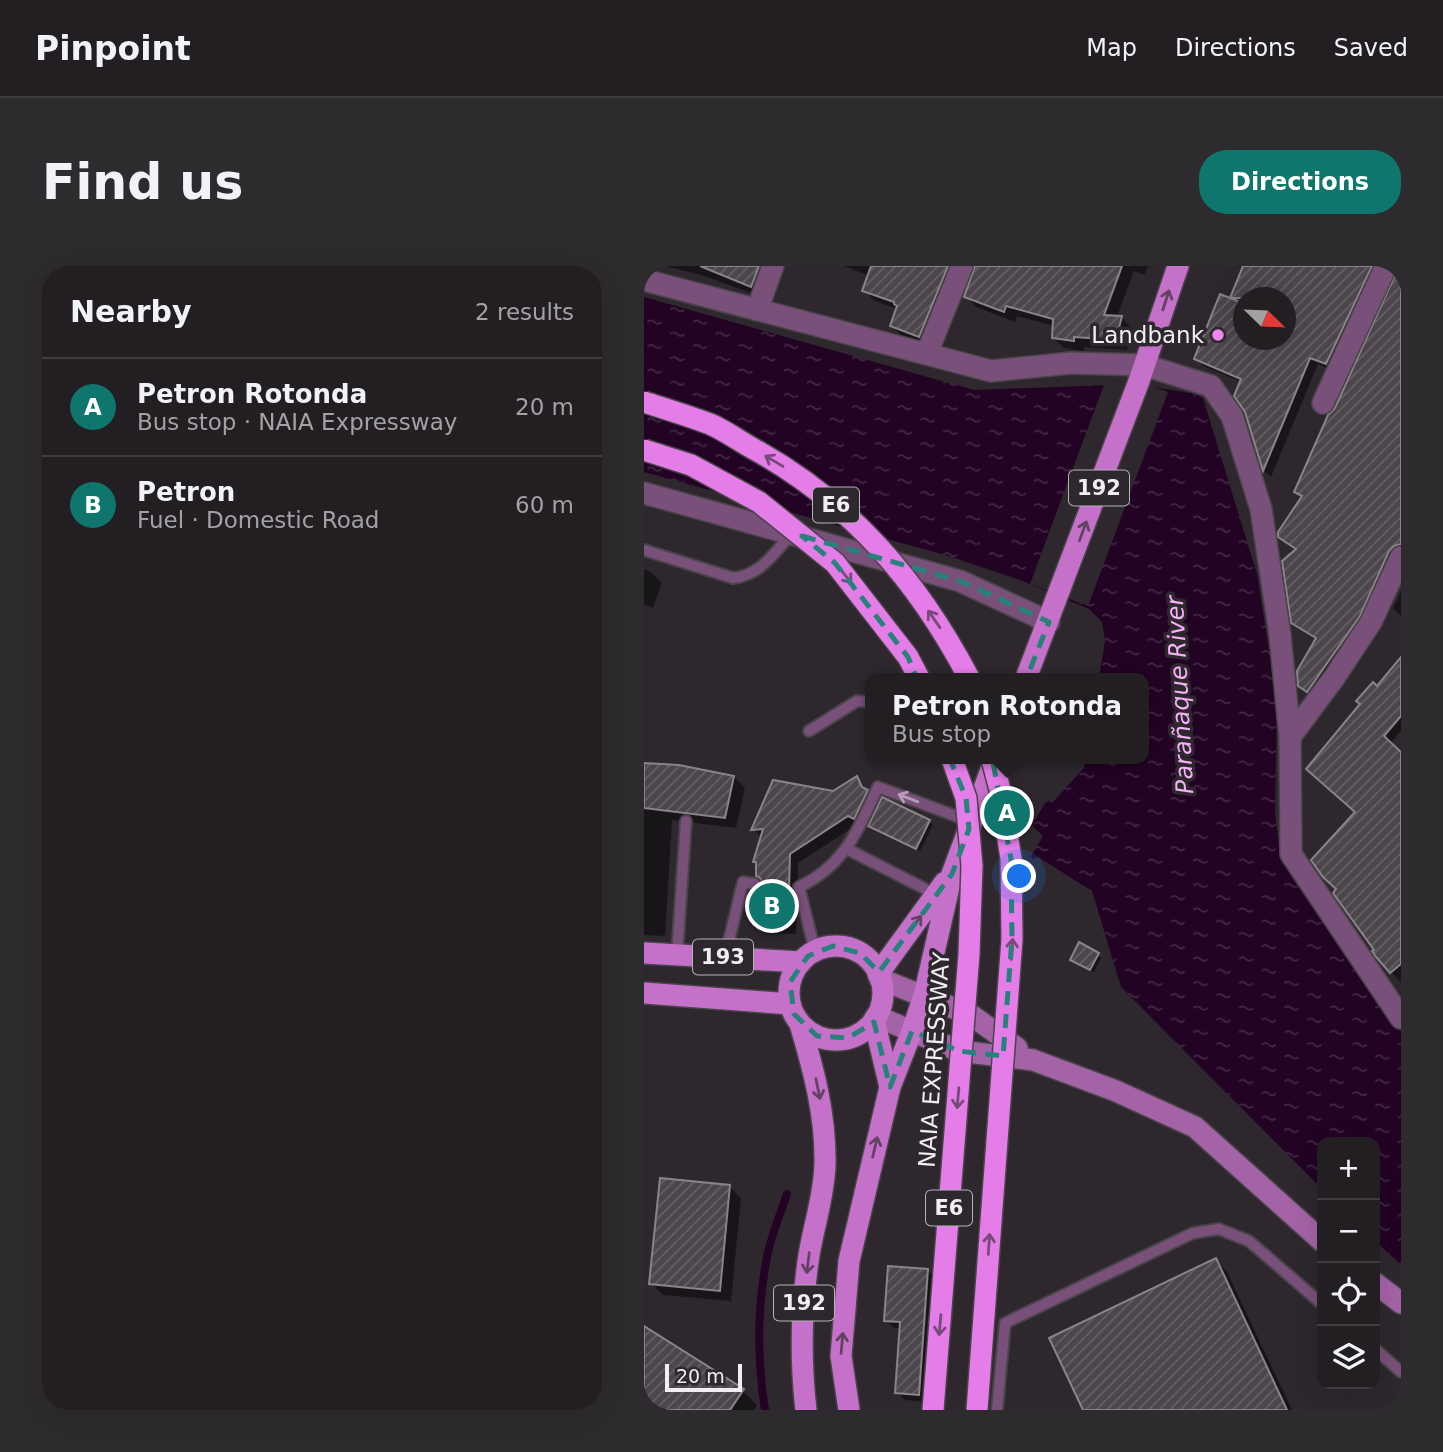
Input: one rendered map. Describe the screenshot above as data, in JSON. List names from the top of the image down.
{
  "streets": {
    "highway": ["E6", "NAIA EXPRESSWAY"],
    "main road": ["192", "193"]
  },
  "crossings": [
    ["192", "193"]
  ],
  "water": ["Parañaque River"],
  "places": ["Landbank"],
  "scale_bar": "20 m",
  "north": "bottom right",
  "page": {
    "header": "Pinpoint",
    "nav": ["Map", "Directions", "Saved"],
    "buttons": "Directions",
    "title": "Find us",
    "heading": ["Nearby", "2 results"],
    "list": [
      {
        "mark": "A",
        "name": "Petron Rotonda",
        "note": "Bus stop · NAIA Expressway",
        "value": "20 m"
      },
      {
        "mark": "B",
        "name": "Petron",
        "note": "Fuel · Domestic Road",
        "value": "60 m"
      }
    ],
    "popup": ["Petron Rotonda", "Bus stop"],
    "pins": ["A", "B"],
    "map_buttons": ["+", "−"],
    "scale": "20 m"
  }
}
